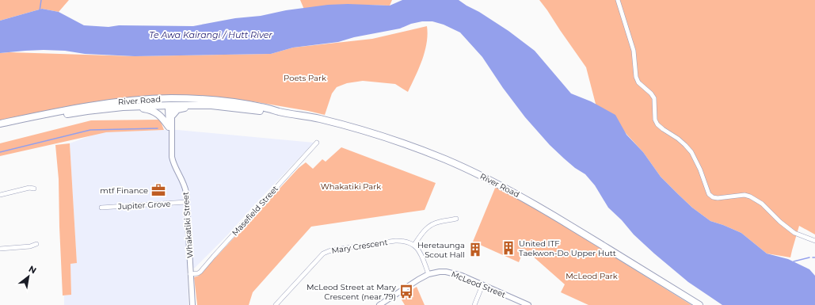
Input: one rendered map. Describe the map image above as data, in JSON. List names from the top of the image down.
{
  "streets": {
    "highway": ["River Road"],
    "street": [
      "Jupiter Grove",
      "Masefield Street",
      "Whakatiki Street",
      "Mary Crescent",
      "McLeod Street"
    ]
  },
  "crossings": [
    ["River Road", "Whakatiki Street"],
    ["Jupiter Grove", "Whakatiki Street"],
    ["Masefield Street", "Whakatiki Street"]
  ],
  "water": ["Te Awa Kairangi / Hutt River"],
  "parks": ["Poets Park", "Whakatiki Park", "McLeod Park"],
  "places": {
    "office": ["mtf Finance"],
    "building": ["United ITF Taekwon-Do Upper Hutt", "Heretaunga Scout Hall"],
    "bus stop": ["McLeod Street at Mary Crescent (near 79)"]
  },
  "north": "top right"
}
